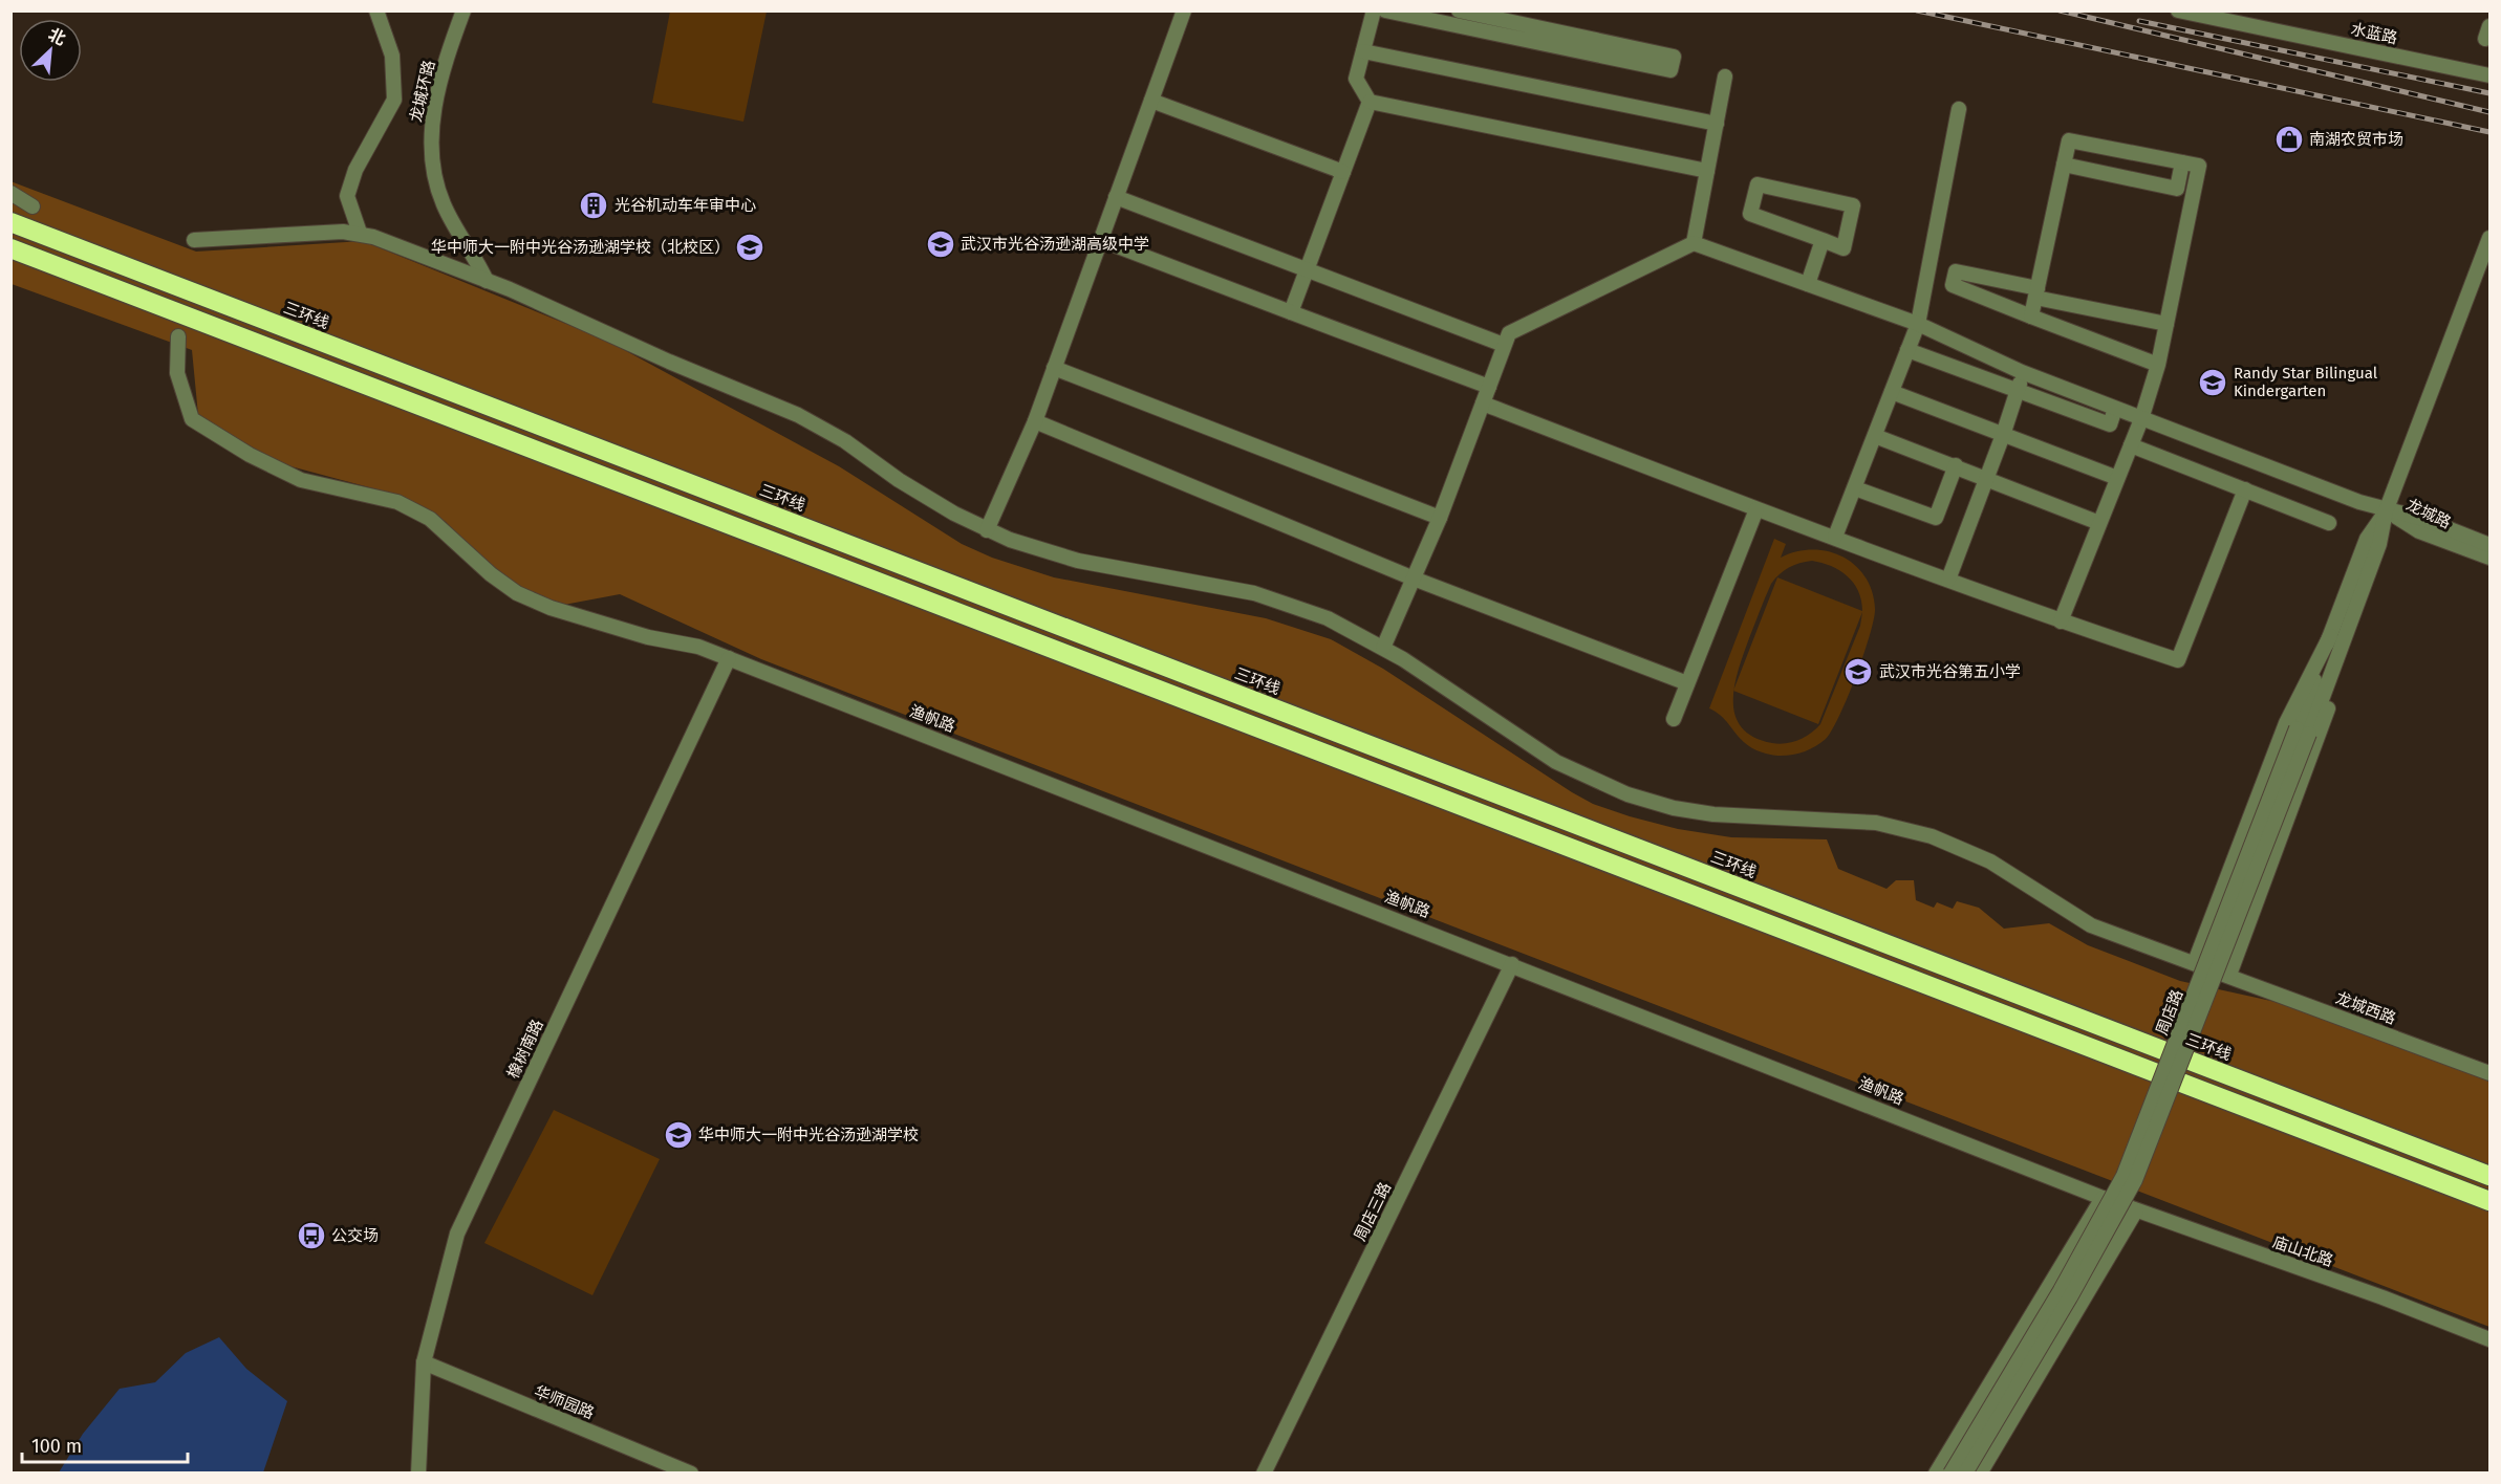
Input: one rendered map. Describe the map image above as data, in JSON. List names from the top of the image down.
{
  "streets": {
    "highway": ["三环线"],
    "street": [
      "水蓝路",
      "龙城环路",
      "龙城路",
      "渔帆路",
      "龙城西路",
      "周店路",
      "橡树南路",
      "周店三路",
      "庙山北路",
      "华师园路"
    ]
  },
  "crossings": [
    ["龙城环路", "龙城西路"],
    ["龙城路", "周店路"],
    ["渔帆路", "橡树南路"],
    ["渔帆路", "周店三路"],
    ["渔帆路", "庙山北路"],
    ["橡树南路", "华师园路"]
  ],
  "places": {
    "shop": ["南湖农贸市场"],
    "building": ["光谷机动车年审中心"],
    "school or university": [
      "武汉市光谷汤逊湖高级中学",
      "华中师大一附中光谷汤逊湖学校（北校区）",
      "Randy Star Bilingual Kindergarten",
      "武汉市光谷第五小学",
      "华中师大一附中光谷汤逊湖学校"
    ],
    "bus stop": ["公交场"]
  },
  "scale_bar": "100 m",
  "north": "top right"
}
